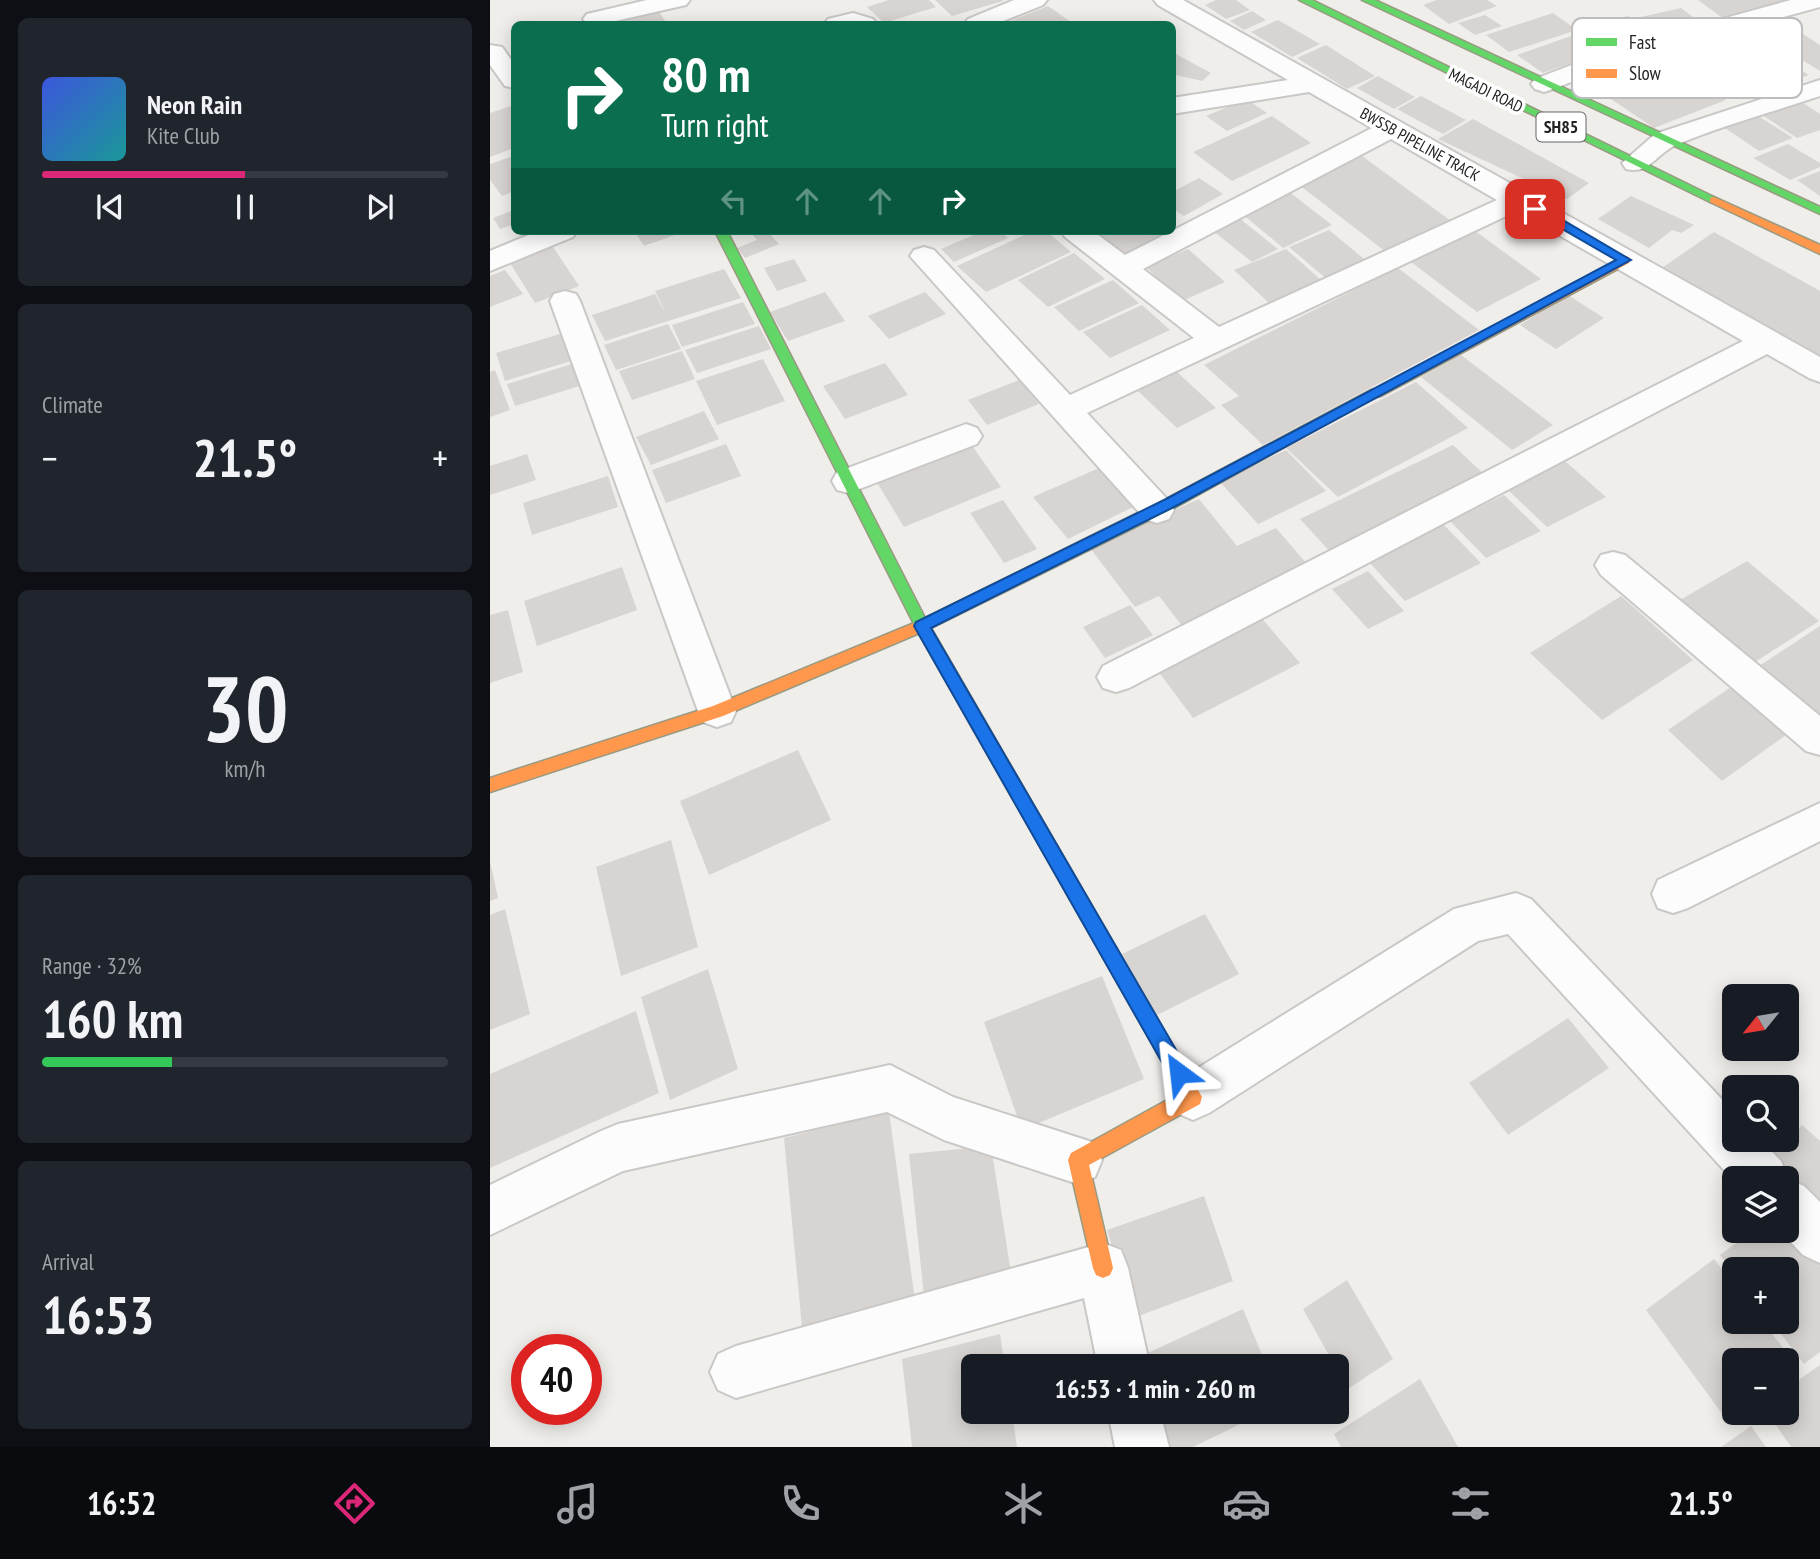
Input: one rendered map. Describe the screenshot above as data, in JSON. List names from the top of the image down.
{
  "streets": {
    "street": ["MAGADI ROAD", "SH85", "BWSSB PIPELINE TRACK"]
  },
  "legend": ["Fast", "Slow"],
  "north": "bottom left",
  "page": {
    "turn": ["80 m", "Turn right"],
    "song": ["Neon Rain", "Kite Club"],
    "tile": [
      "Climate",
      ["30", "km/h"],
      ["Range · 32%", "160 km"],
      ["Arrival", "16:53"]
    ],
    "heat": ["−", "21.5°", "+"],
    "map_buttons": ["+", "−"],
    "limit": "40",
    "trip": "16:53 · 1 min · 260 m",
    "tabs": ["16:52", "21.5°"]
  }
}
